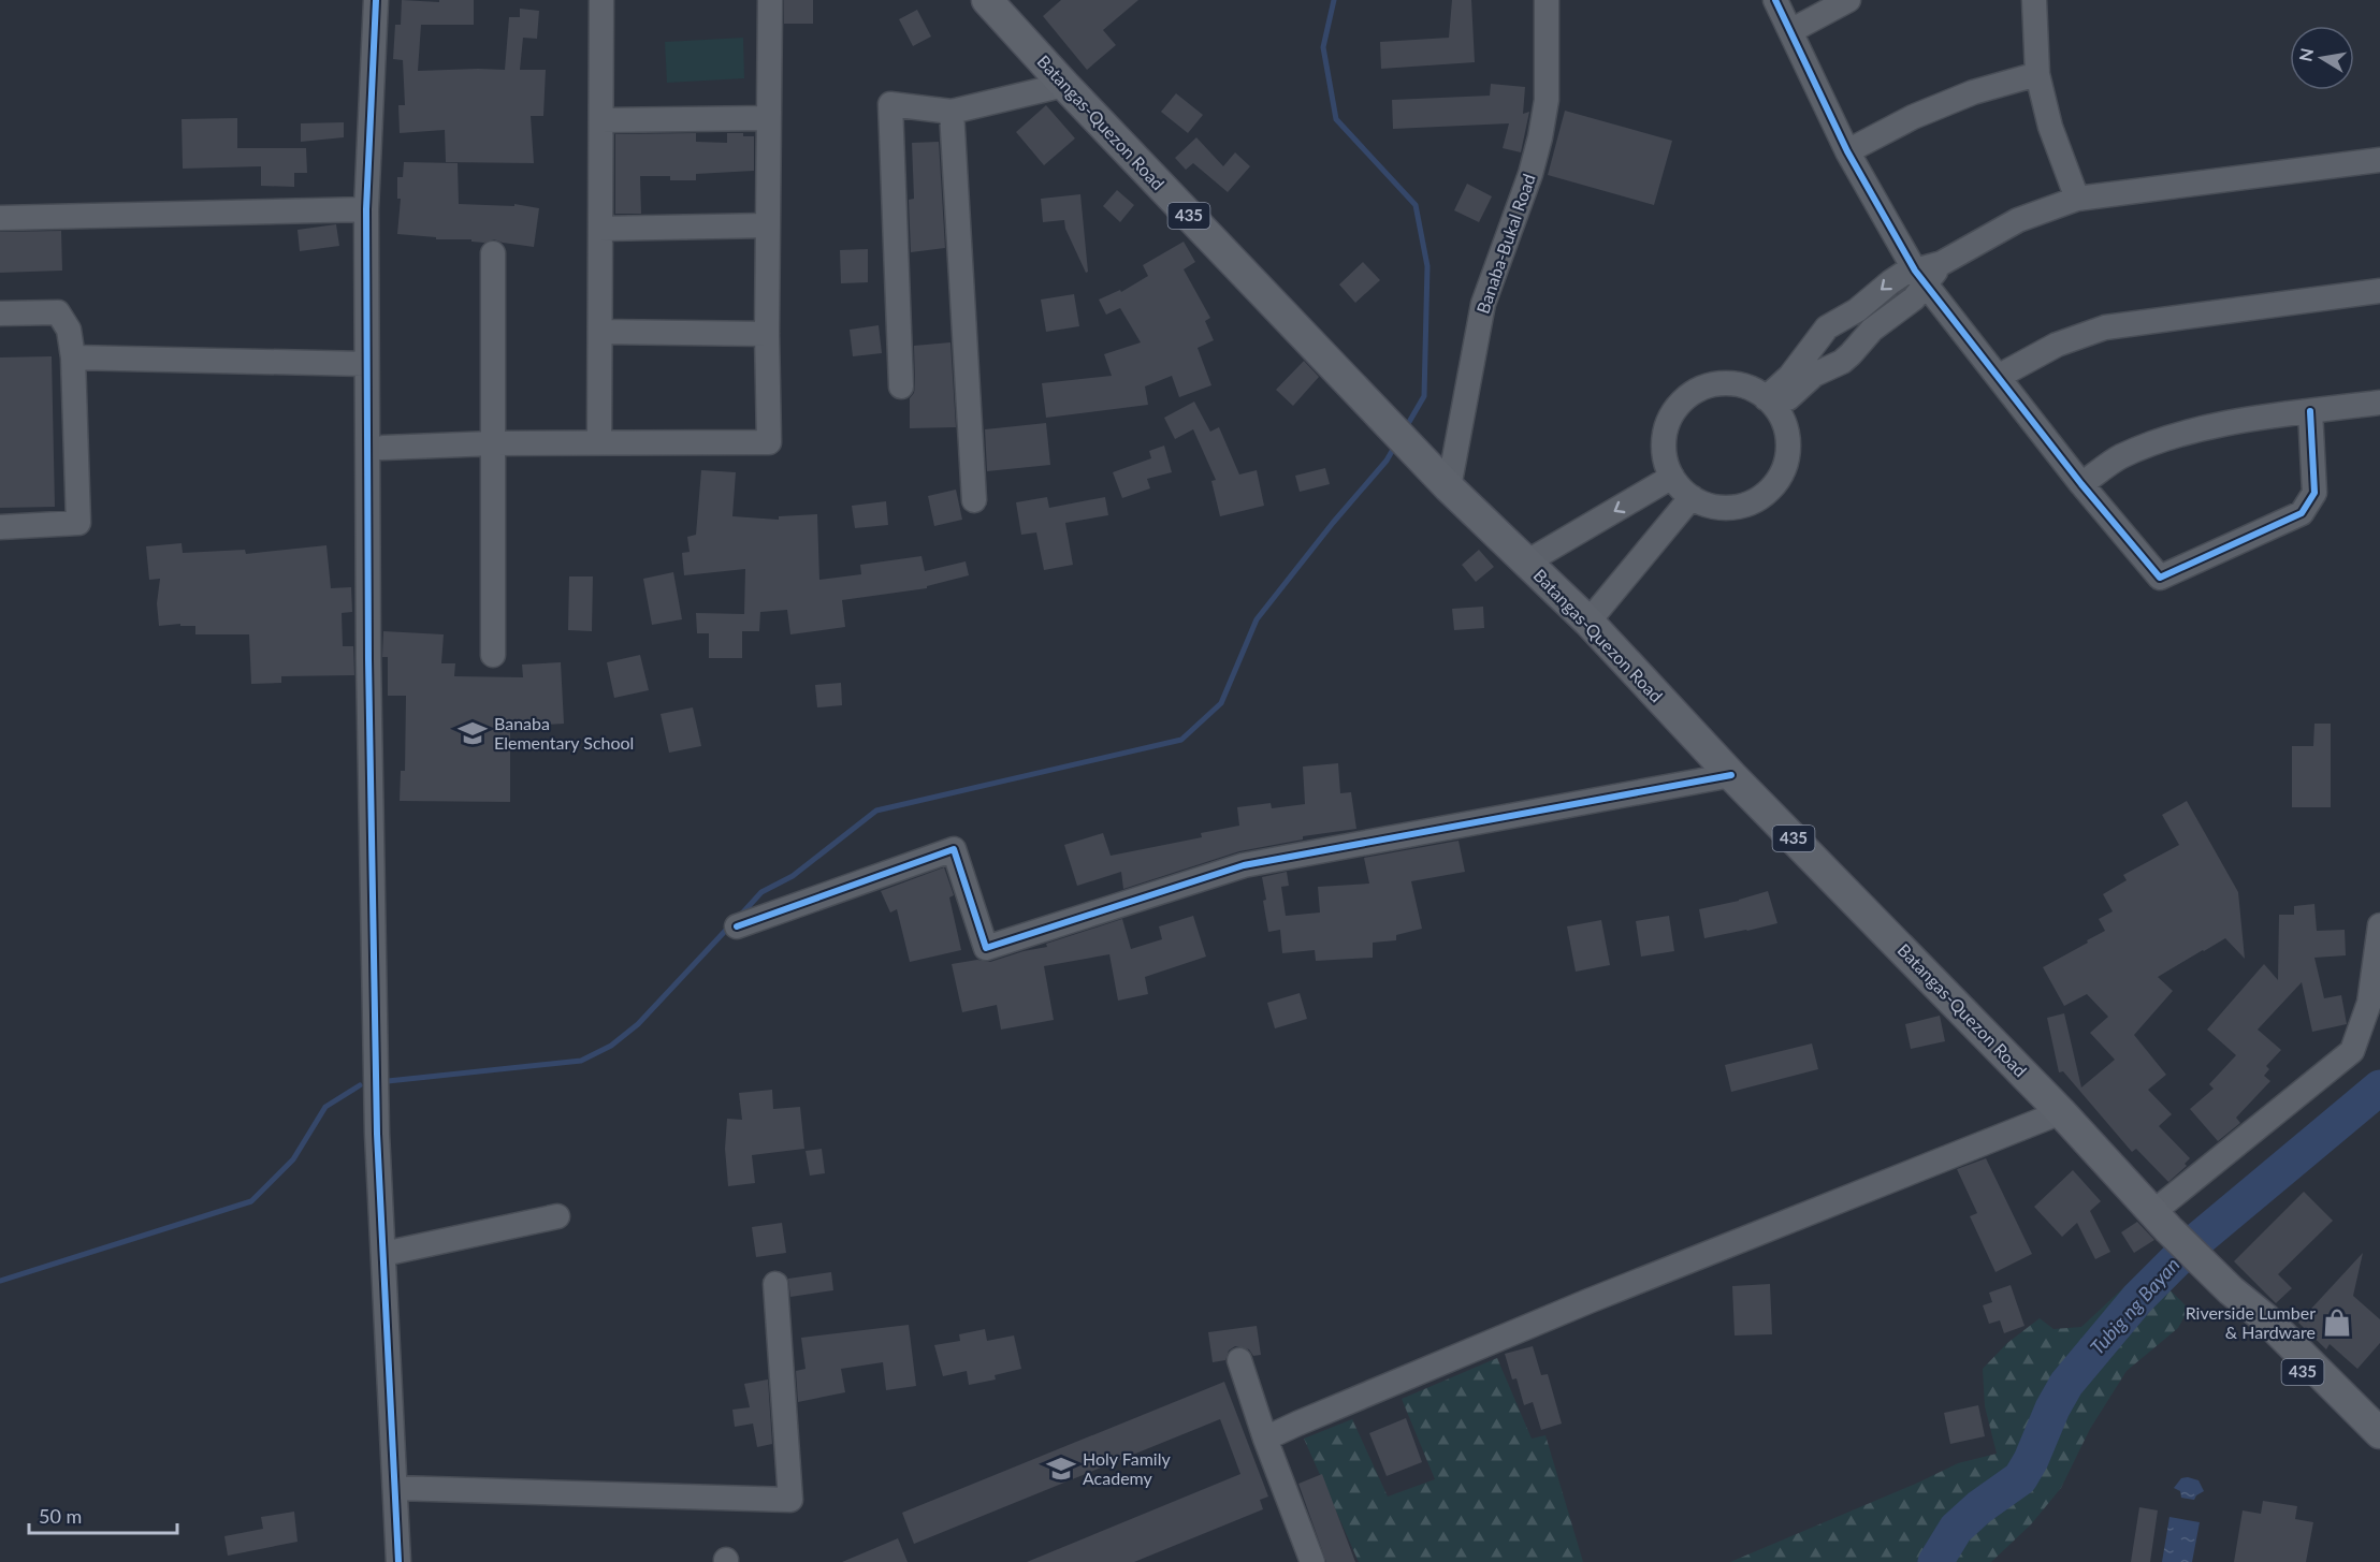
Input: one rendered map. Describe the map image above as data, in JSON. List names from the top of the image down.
{
  "streets": {
    "main road": ["Batangas-Quezon Road", "435"],
    "street": ["Banaba-Bukal Road"]
  },
  "crossings": [
    ["Batangas-Quezon Road", "435"],
    ["Batangas-Quezon Road", "Banaba-Bukal Road"]
  ],
  "water": ["Tubig ng Bayan"],
  "places": {
    "school or university": ["Banaba Elementary School", "Holy Family Academy"],
    "shop": ["Riverside Lumber & Hardware"]
  },
  "scale_bar": "50 m",
  "north": "left"
}
